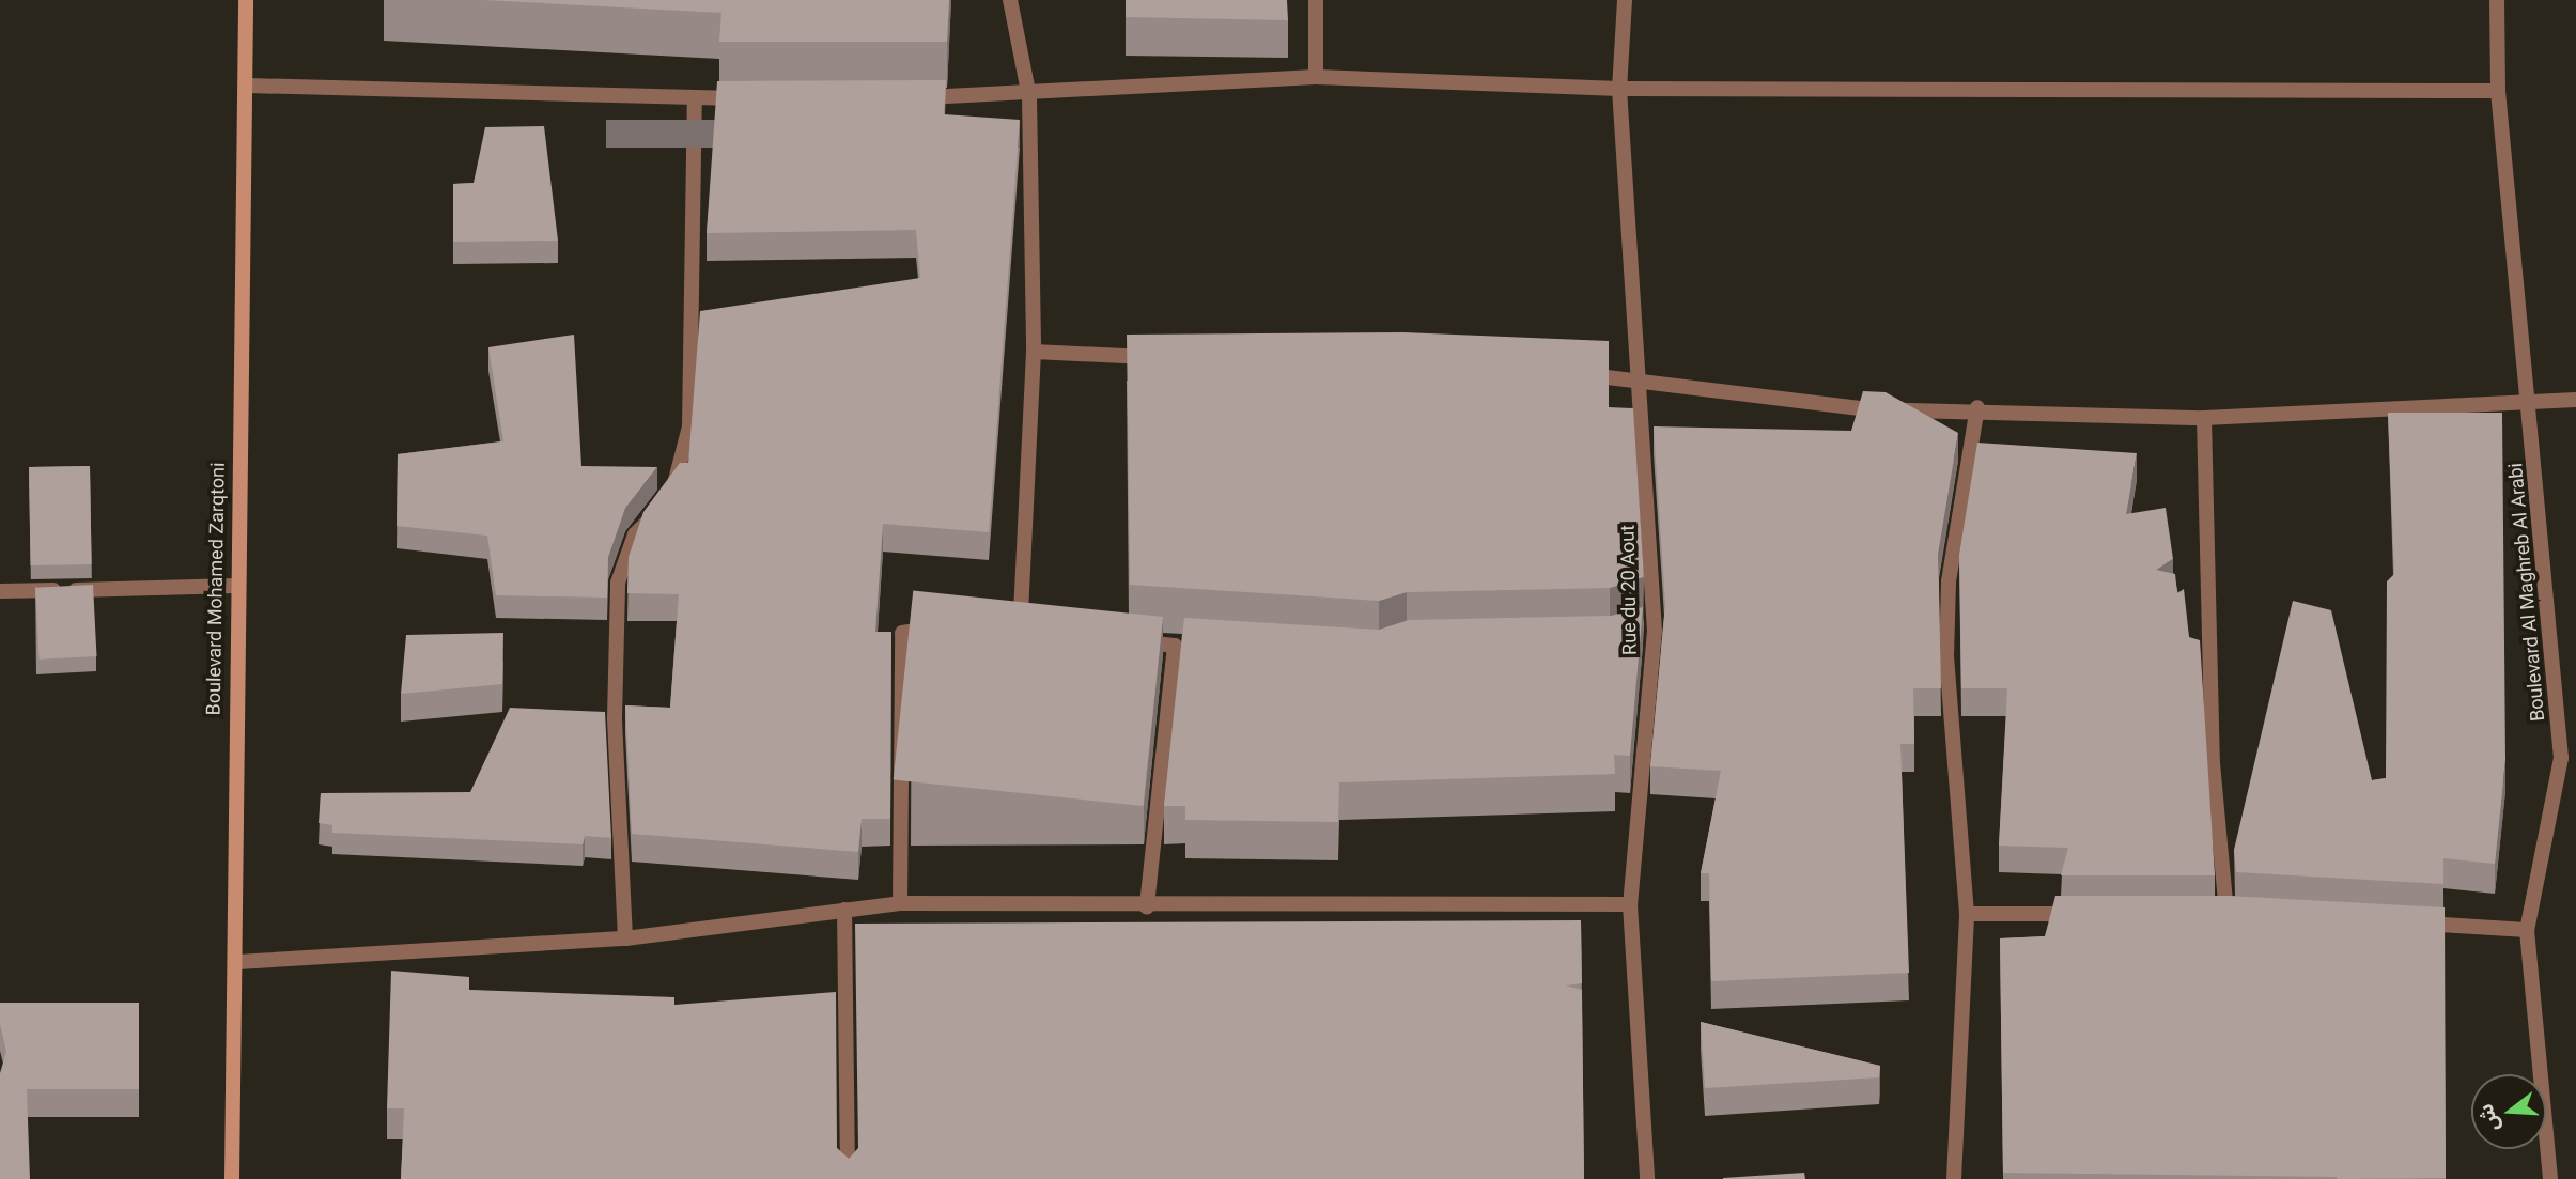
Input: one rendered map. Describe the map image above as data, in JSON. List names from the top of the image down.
{
  "streets": {
    "street": ["Boulevard Mohamed Zarqtoni", "Rue du 20 Aout", "Boulevard Al Maghreb Al Arabi"]
  },
  "north": "left"
}
